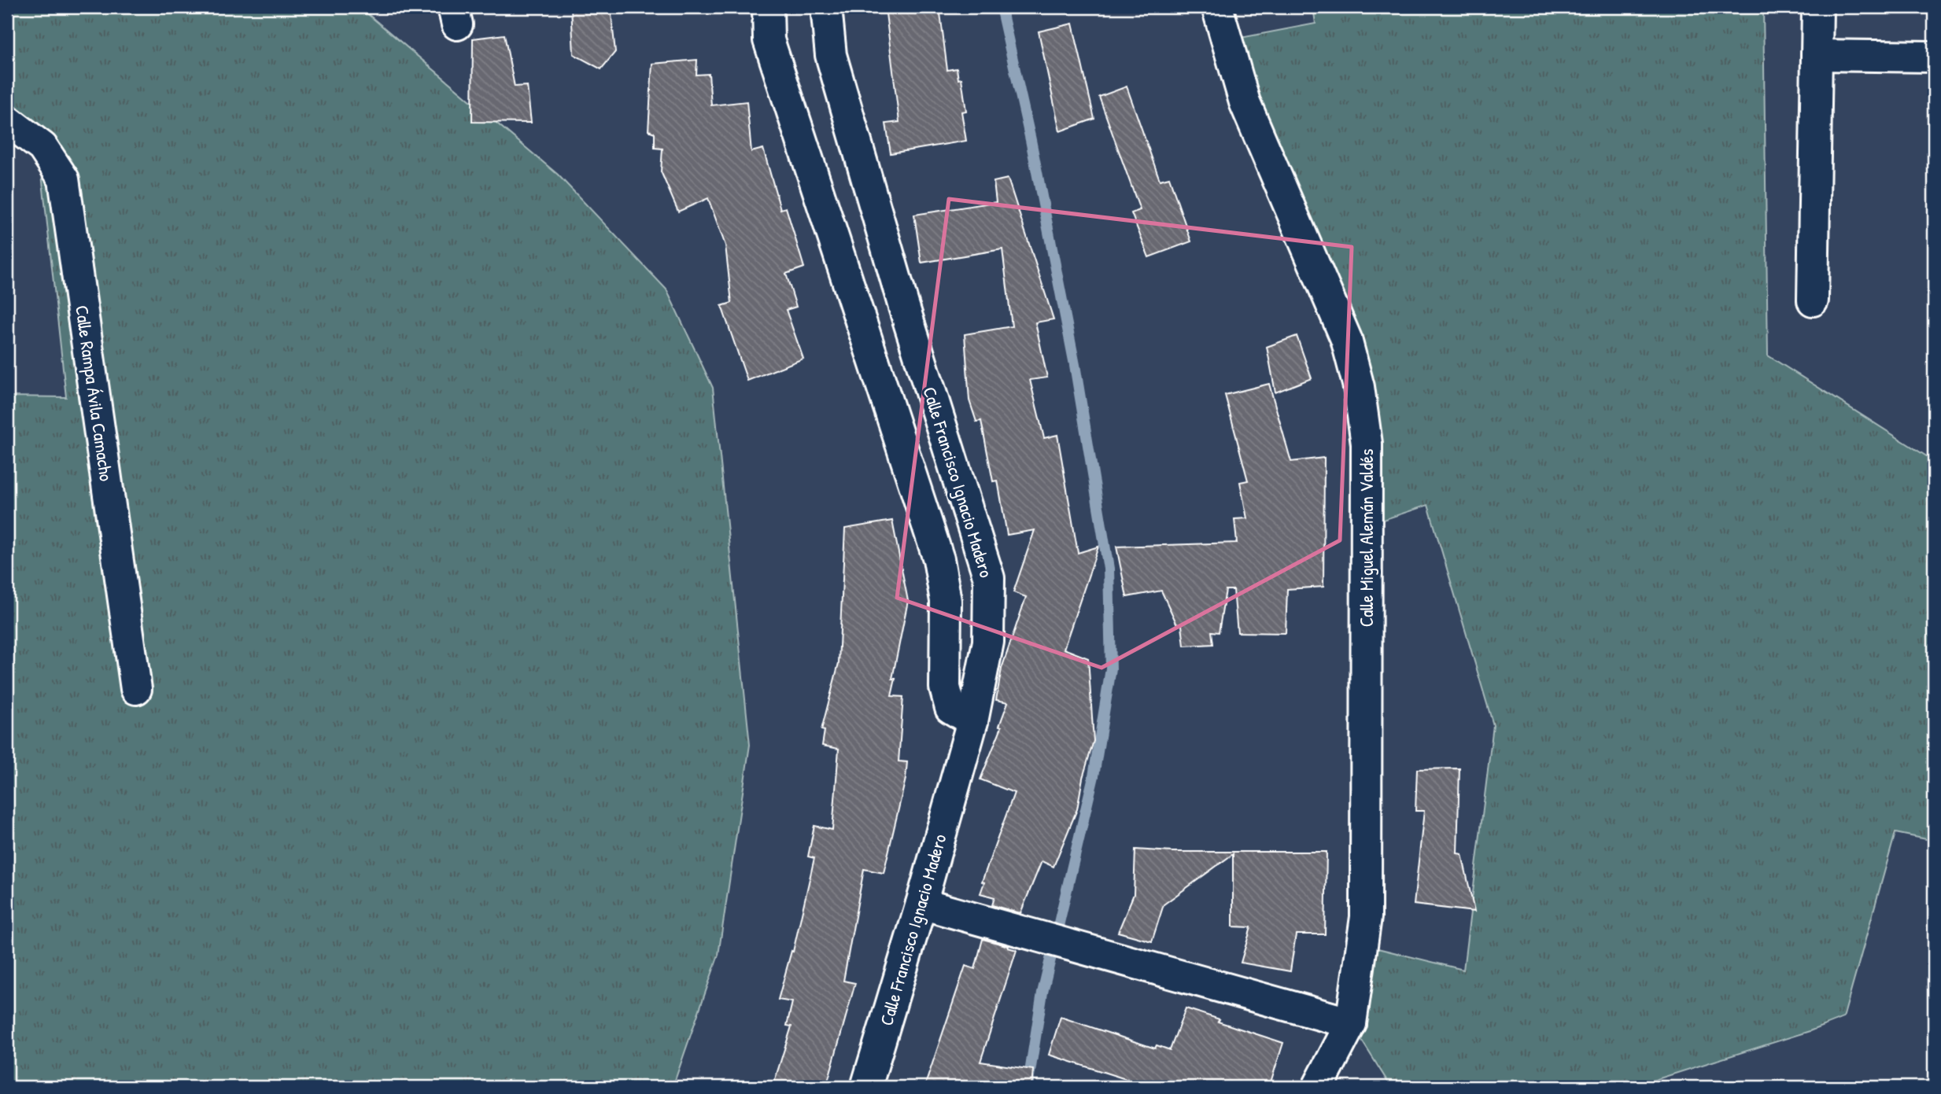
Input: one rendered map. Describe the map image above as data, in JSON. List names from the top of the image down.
{
  "streets": {
    "street": ["Calle Rampa Ávila Camacho", "Calle Francisco Ignacio Madero", "Calle Miguel Alemán Valdés"]
  }
}
